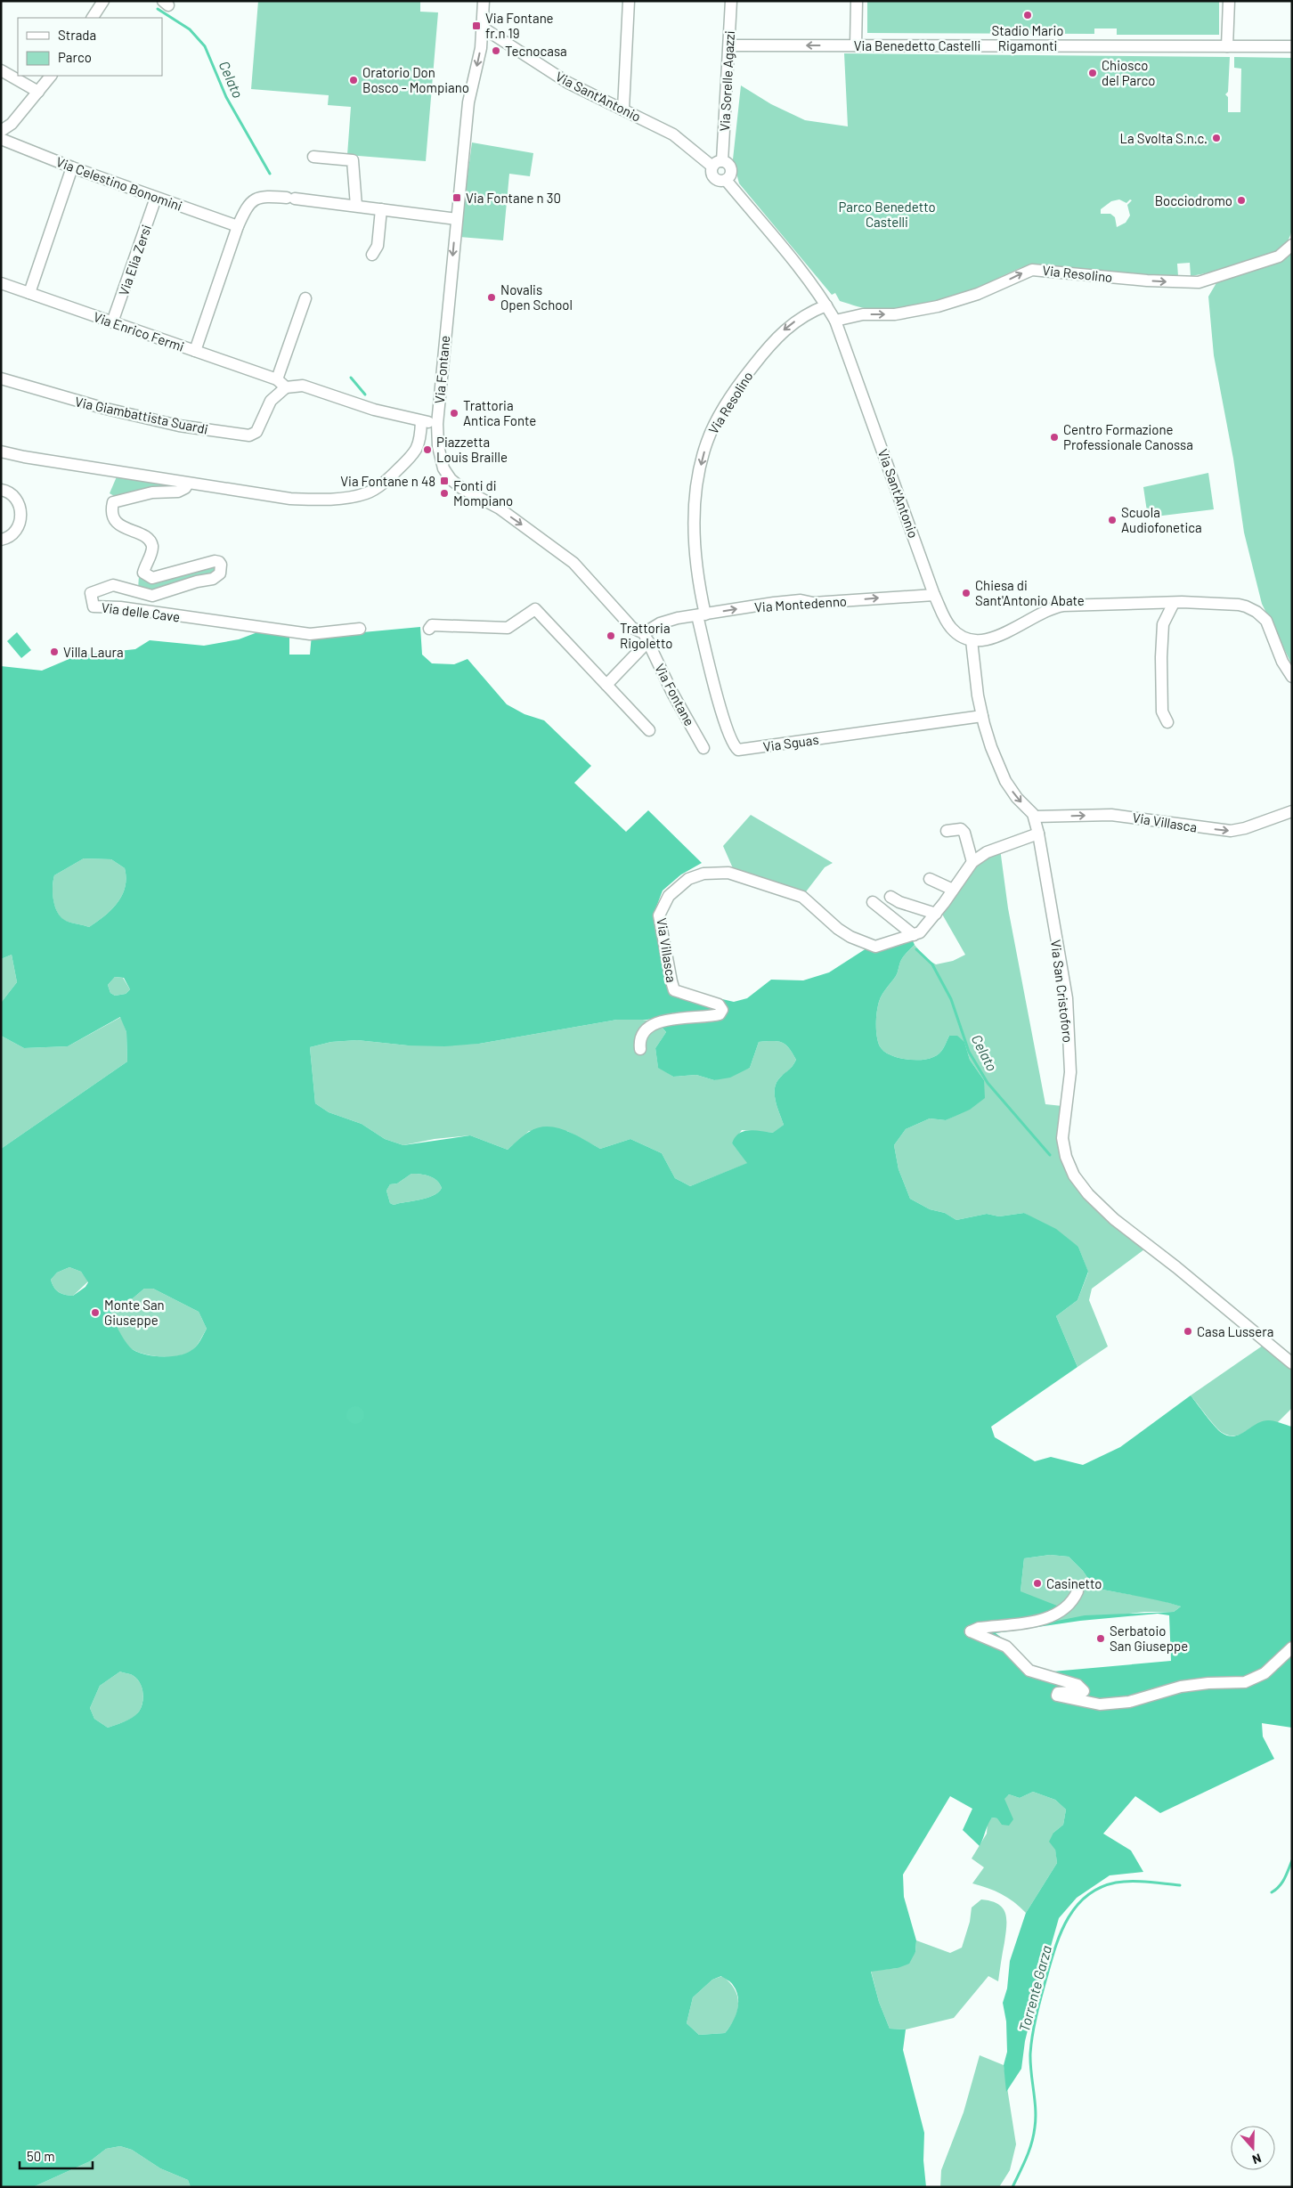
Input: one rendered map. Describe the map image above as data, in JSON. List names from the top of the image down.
{
  "streets": {
    "street": [
      "Via Benedetto Castelli",
      "Via Sorelle Agazzi",
      "Via Sant'Antonio",
      "Via Celestino Bonomini",
      "Via Elia Zersi",
      "Via Resolino",
      "Via Enrico Fermi",
      "Via Fontane",
      "Via Giambattista Suardi",
      "Via Montedenno",
      "Via delle Cave",
      "Via Sguas",
      "Via Villasca",
      "Via San Cristoforo"
    ]
  },
  "crossings": [
    ["Via Benedetto Castelli", "Via Sorelle Agazzi"],
    ["Via Sorelle Agazzi", "Via Sant'Antonio"],
    ["Via Sant'Antonio", "Via Resolino"],
    ["Via Sant'Antonio", "Via Fontane"],
    ["Via Sant'Antonio", "Via Montedenno"],
    ["Via Sant'Antonio", "Via San Cristoforo"],
    ["Via Celestino Bonomini", "Via Elia Zersi"],
    ["Via Elia Zersi", "Via Enrico Fermi"],
    ["Via Resolino", "Via Montedenno"],
    ["Via Resolino", "Via Sguas"],
    ["Via Enrico Fermi", "Via Giambattista Suardi"],
    ["Via Fontane", "Via Montedenno"],
    ["Via Montedenno", "Via Sguas"],
    ["Via Sguas", "Via San Cristoforo"],
    ["Via Villasca", "Via San Cristoforo"]
  ],
  "one_way": ["Via Fontane", "Via Montedenno"],
  "water": ["Celato", "Torrente Garza"],
  "parks": ["Parco Benedetto Castelli"],
  "places": {
    "other": [
      "Stadio Mario Rigamonti",
      "Tecnocasa",
      "Chiosco del Parco",
      "Oratorio Don Bosco - Mompiano",
      "La Svolta S.n.c.",
      "Bocciodromo",
      "Novalis Open School",
      "Trattoria Antica Fonte",
      "Centro Formazione Professionale Canossa",
      "Piazzetta Louis Braille",
      "Fonti di Mompiano",
      "Scuola Audiofonetica",
      "Chiesa di Sant'Antonio Abate",
      "Trattoria Rigoletto",
      "Villa Laura",
      "Monte San Giuseppe",
      "Casa Lussera",
      "Casinetto",
      "Serbatoio San Giuseppe"
    ],
    "transit": ["Via Fontane fr.n 19", "Via Fontane n 30", "Via Fontane n 48"]
  },
  "legend": ["Strada", "Parco"],
  "scale_bar": "50 m",
  "north": "bottom"
}
